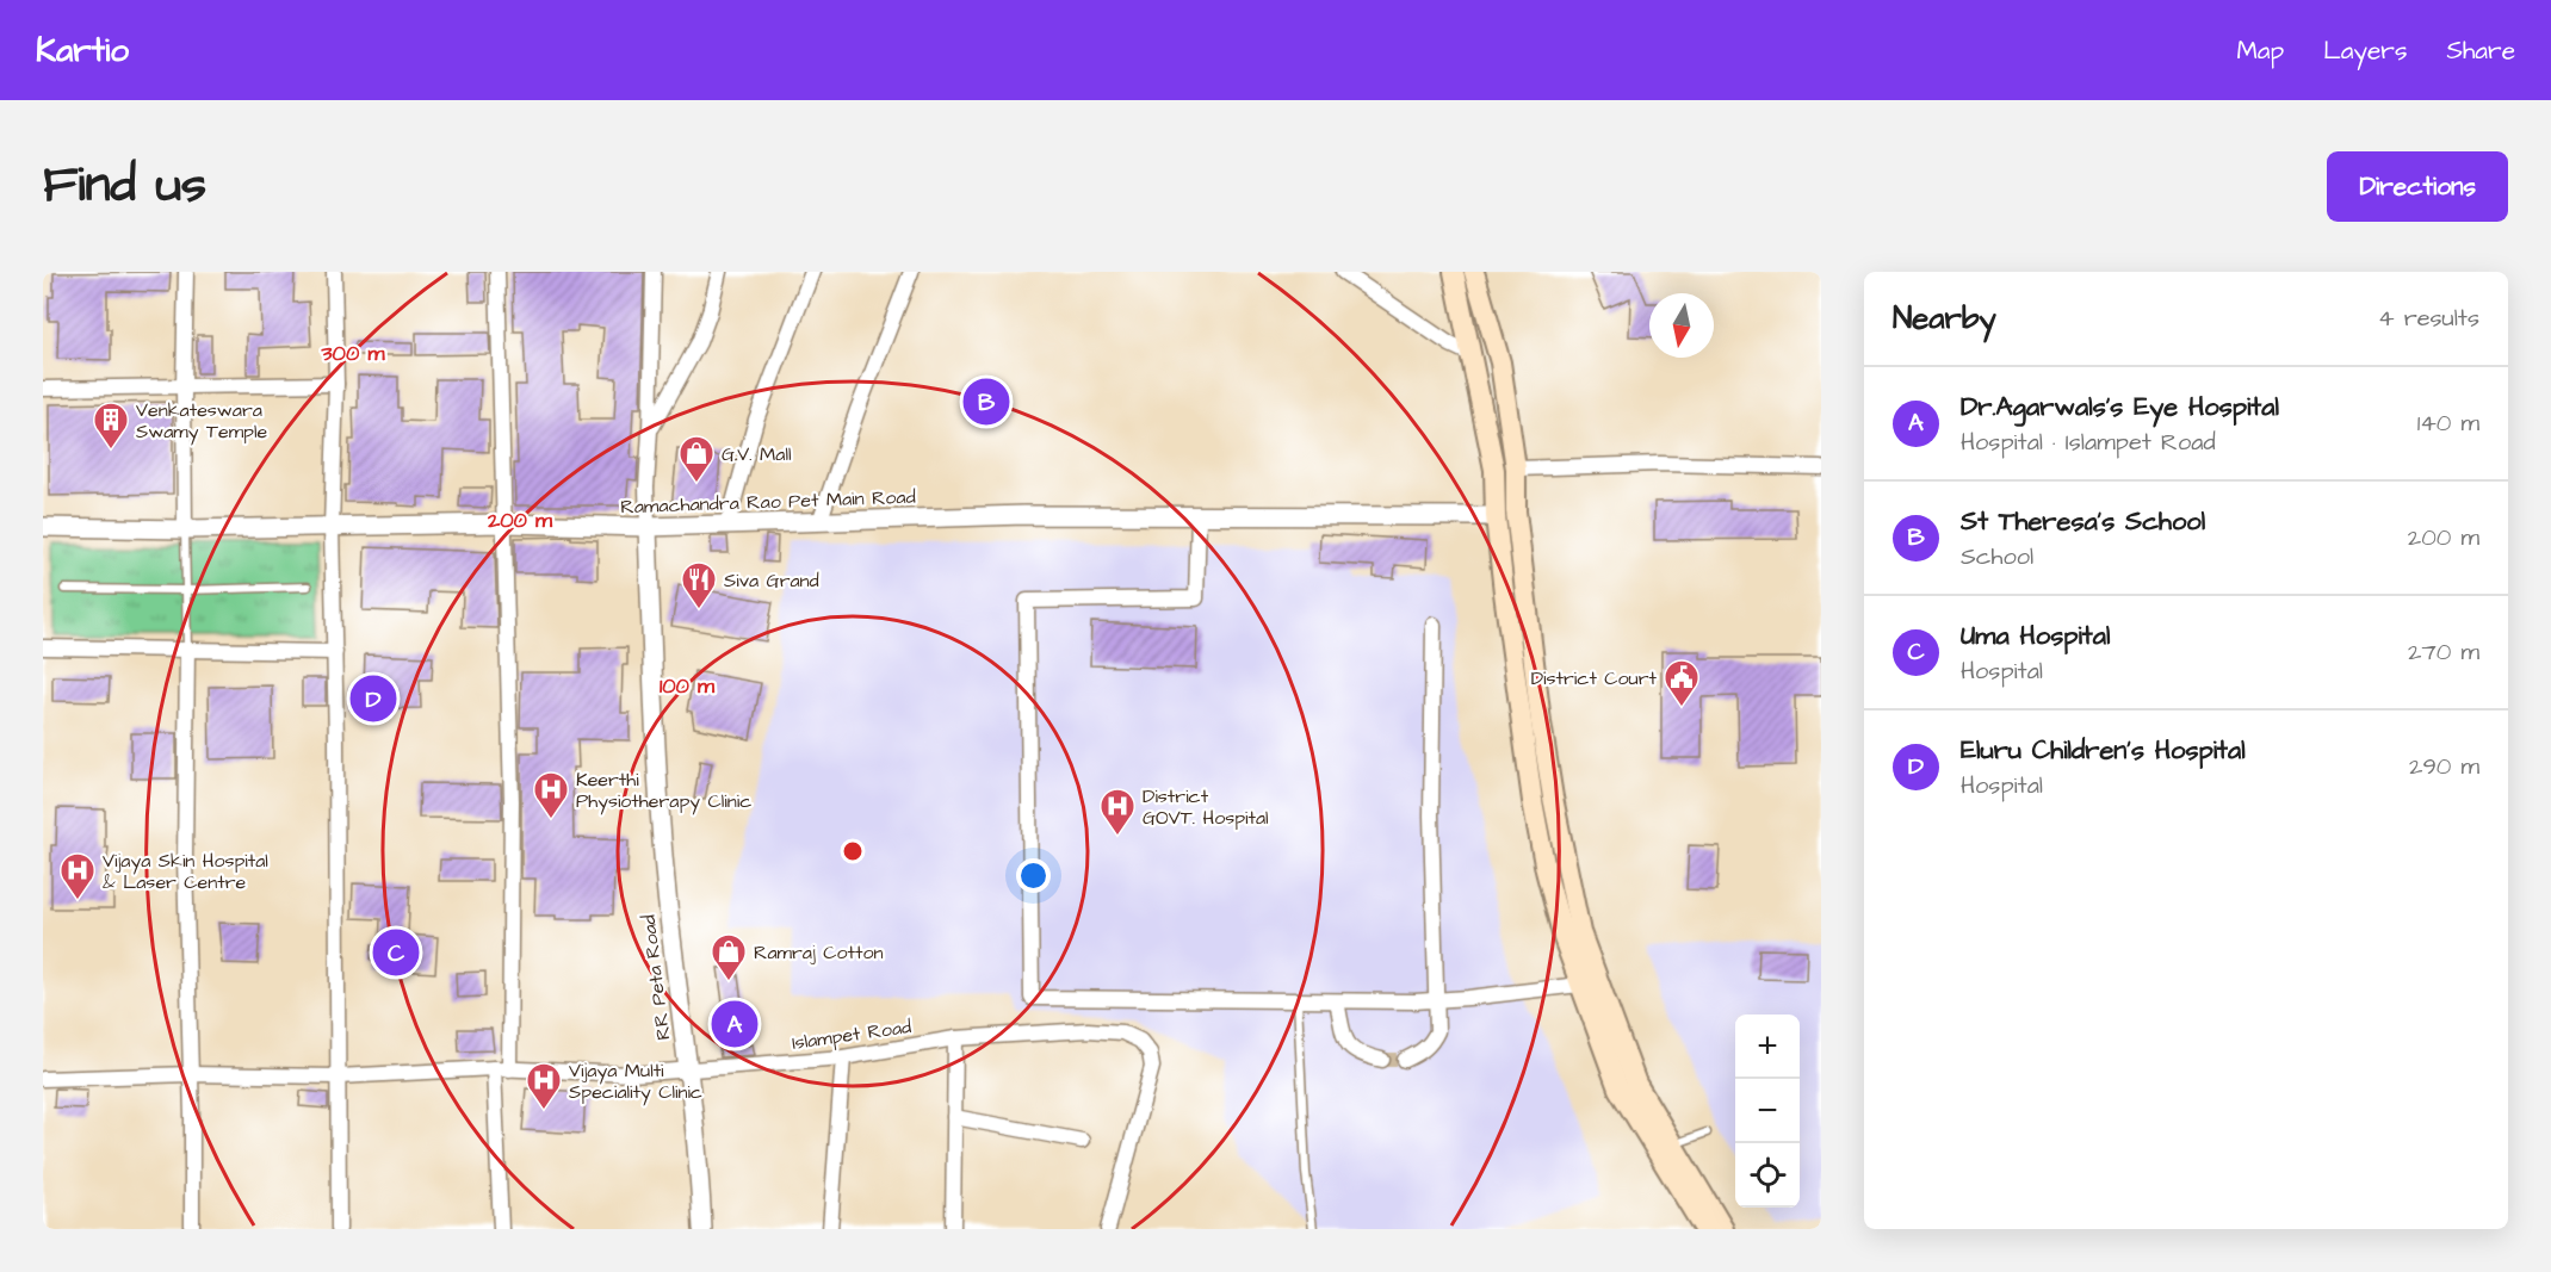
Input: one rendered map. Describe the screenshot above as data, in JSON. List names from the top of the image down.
{
  "streets": {
    "street": ["Ramachandra Rao Pet Main Road", "RR Peta Road", "Islampet Road"]
  },
  "crossings": [
    ["Ramachandra Rao Pet Main Road", "RR Peta Road"],
    ["RR Peta Road", "Islampet Road"]
  ],
  "places": {
    "building": ["Venkateswara Swamy Temple"],
    "shop": ["G.V. Mall", "Ramraj Cotton"],
    "restaurant": ["Siva Grand"],
    "public building": ["District Court"],
    "hospital": [
      "Keerthi Physiotherapy Clinic",
      "District GOVT. Hospital",
      "Vijaya Skin Hospital & Laser Centre",
      "Vijaya Multi Speciality Clinic"
    ]
  },
  "north": "bottom",
  "page": {
    "header": "Kartio",
    "nav": ["Map", "Layers", "Share"],
    "title": "Find us",
    "buttons": "Directions",
    "heading": ["Nearby", "4 results"],
    "list": [
      {
        "mark": "A",
        "name": "Dr.Agarwals's Eye Hospital",
        "note": "Hospital · Islampet Road",
        "value": "140 m"
      },
      {
        "mark": "B",
        "name": "St Theresa's School",
        "note": "School",
        "value": "200 m"
      },
      {
        "mark": "C",
        "name": "Uma Hospital",
        "note": "Hospital",
        "value": "270 m"
      },
      {
        "mark": "D",
        "name": "Eluru Children's Hospital",
        "note": "Hospital",
        "value": "290 m"
      }
    ],
    "pins": [
      "B",
      "D",
      "C",
      "A"
    ],
    "map_buttons": ["+", "−"]
  },
  "rings": ["300 m", "200 m", "100 m"]
}
